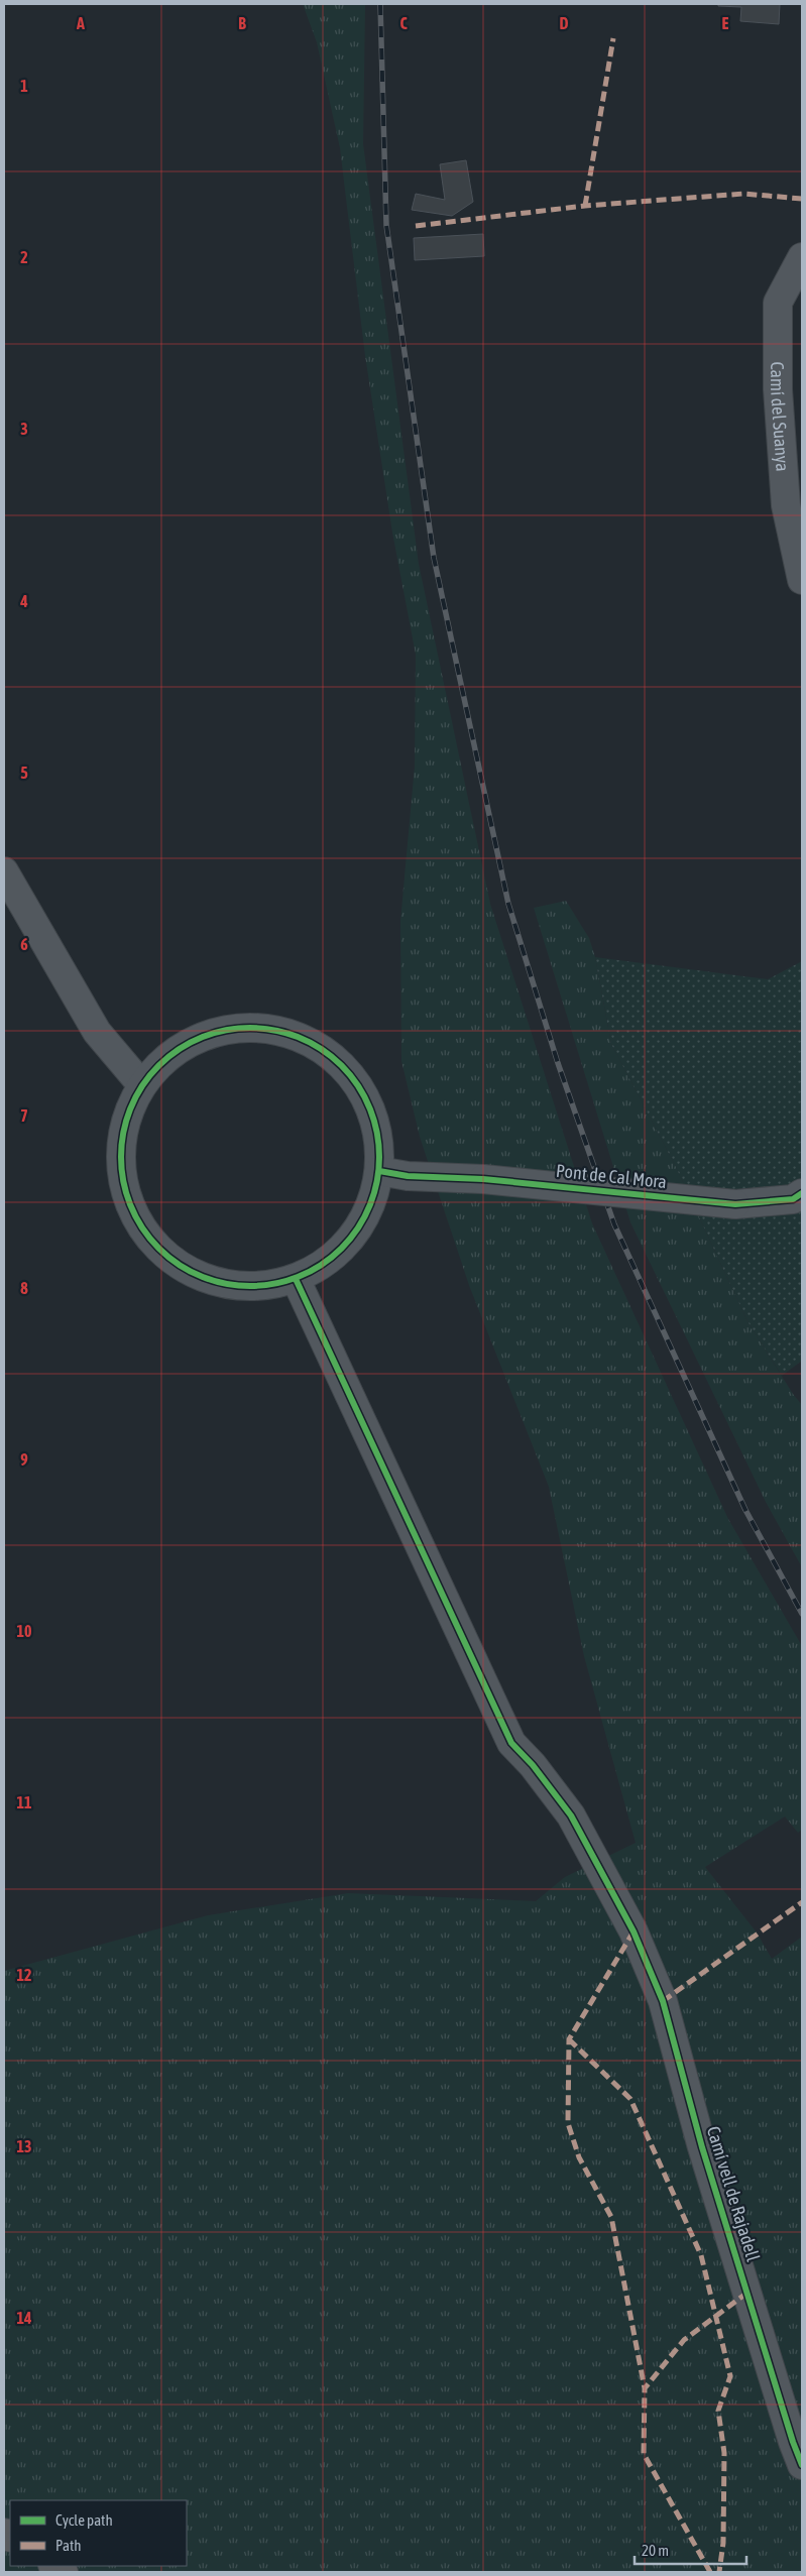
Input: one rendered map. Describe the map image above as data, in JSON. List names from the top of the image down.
{
  "streets": {
    "street": ["Camí del Suanya", "Pont de Cal Mora", "Camí vell de Rajadell"]
  },
  "legend": ["Cycle path", "Path"],
  "scale_bar": "20 m",
  "grid": {
    "columns": [
      "A",
      "B",
      "C",
      "D",
      "E"
    ],
    "rows": [
      "1",
      "2",
      "3",
      "4",
      "5",
      "6",
      "7",
      "8",
      "9",
      "10",
      "11",
      "12",
      "13",
      "14"
    ]
  }
}
